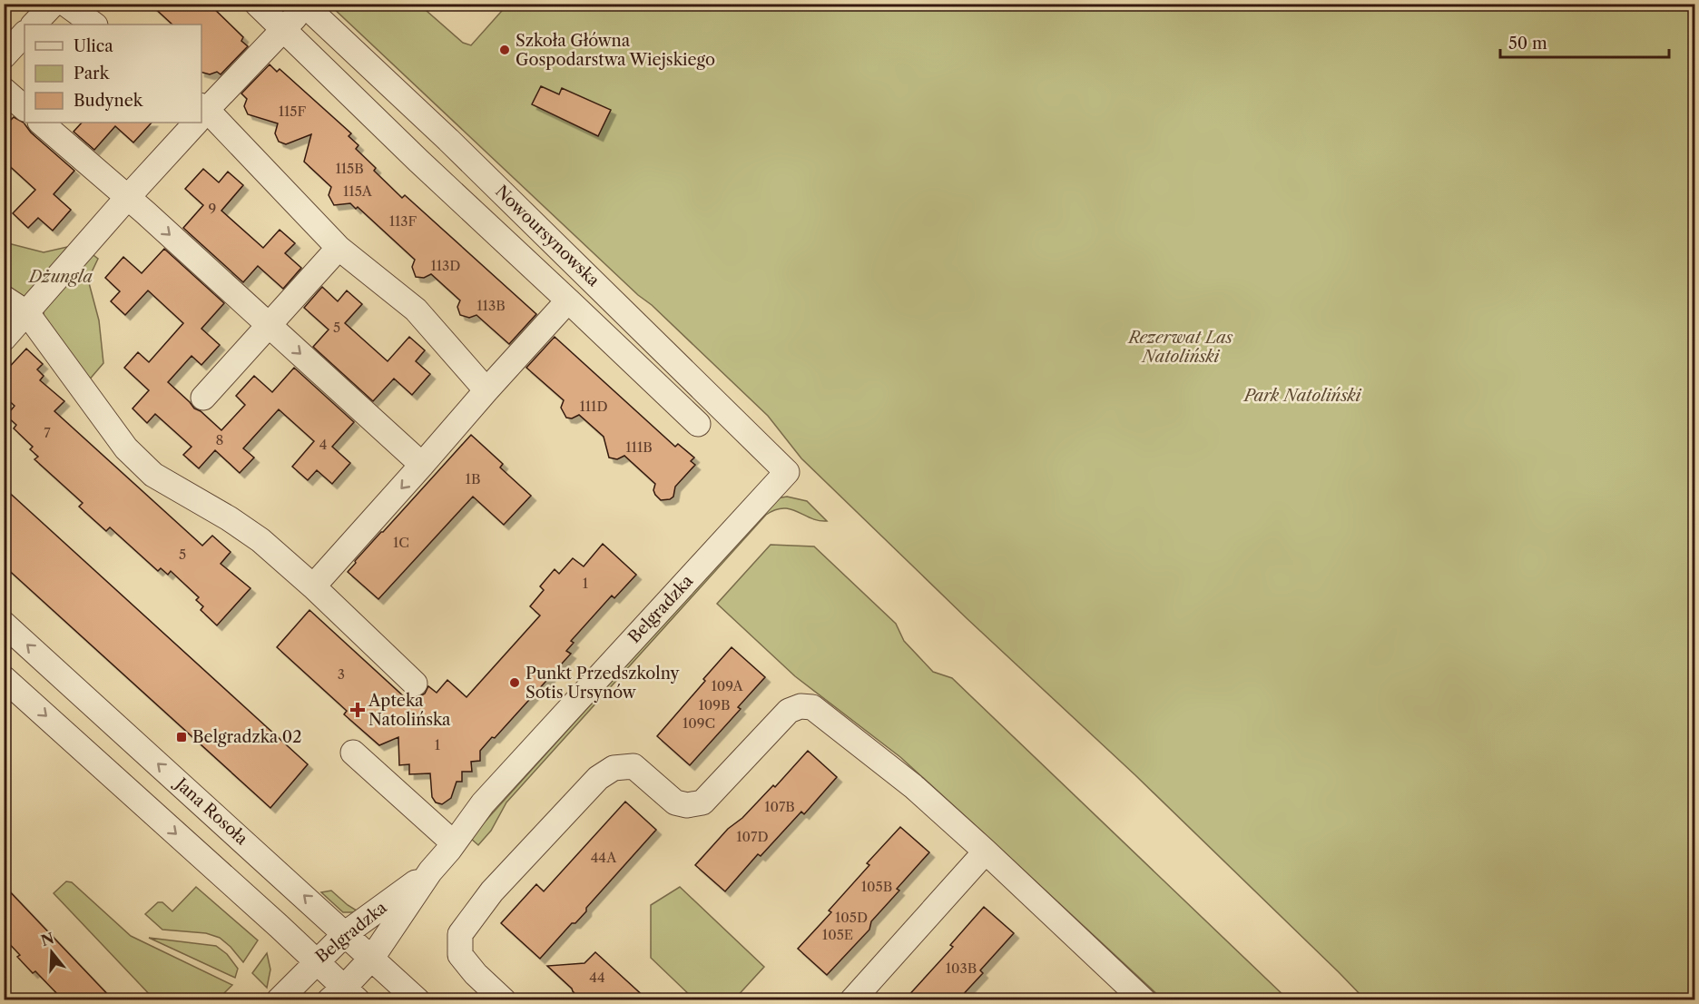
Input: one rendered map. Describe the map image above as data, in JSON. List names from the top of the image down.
{
  "streets": {
    "street": ["Nowoursynowska", "Belgradzka", "Jana Rosoła"]
  },
  "crossings": [
    ["Nowoursynowska", "Belgradzka"],
    ["Belgradzka", "Jana Rosoła"]
  ],
  "parks": ["Dżungla", "Rezerwat Las Natoliński", "Park Natoliński"],
  "places": {
    "other": ["Szkoła Główna Gospodarstwa Wiejskiego", "Punkt Przedszkolny Sotis Ursynów"],
    "health": ["Apteka Natolińska"],
    "transit": ["Belgradzka 02"]
  },
  "house_numbers": [
    "115F",
    "115B",
    "115A",
    "9",
    "113F",
    "113D",
    "113B",
    "5",
    "111D",
    "7",
    "8",
    "4",
    "111B",
    "1B",
    "1C",
    "5",
    "1",
    "3",
    "109A",
    "109B",
    "109C",
    "1",
    "107B",
    "107D",
    "44A",
    "105B",
    "105D",
    "105E",
    "103B",
    "44"
  ],
  "legend": ["Ulica", "Park", "Budynek"],
  "scale_bar": "50 m",
  "north": "top"
}
